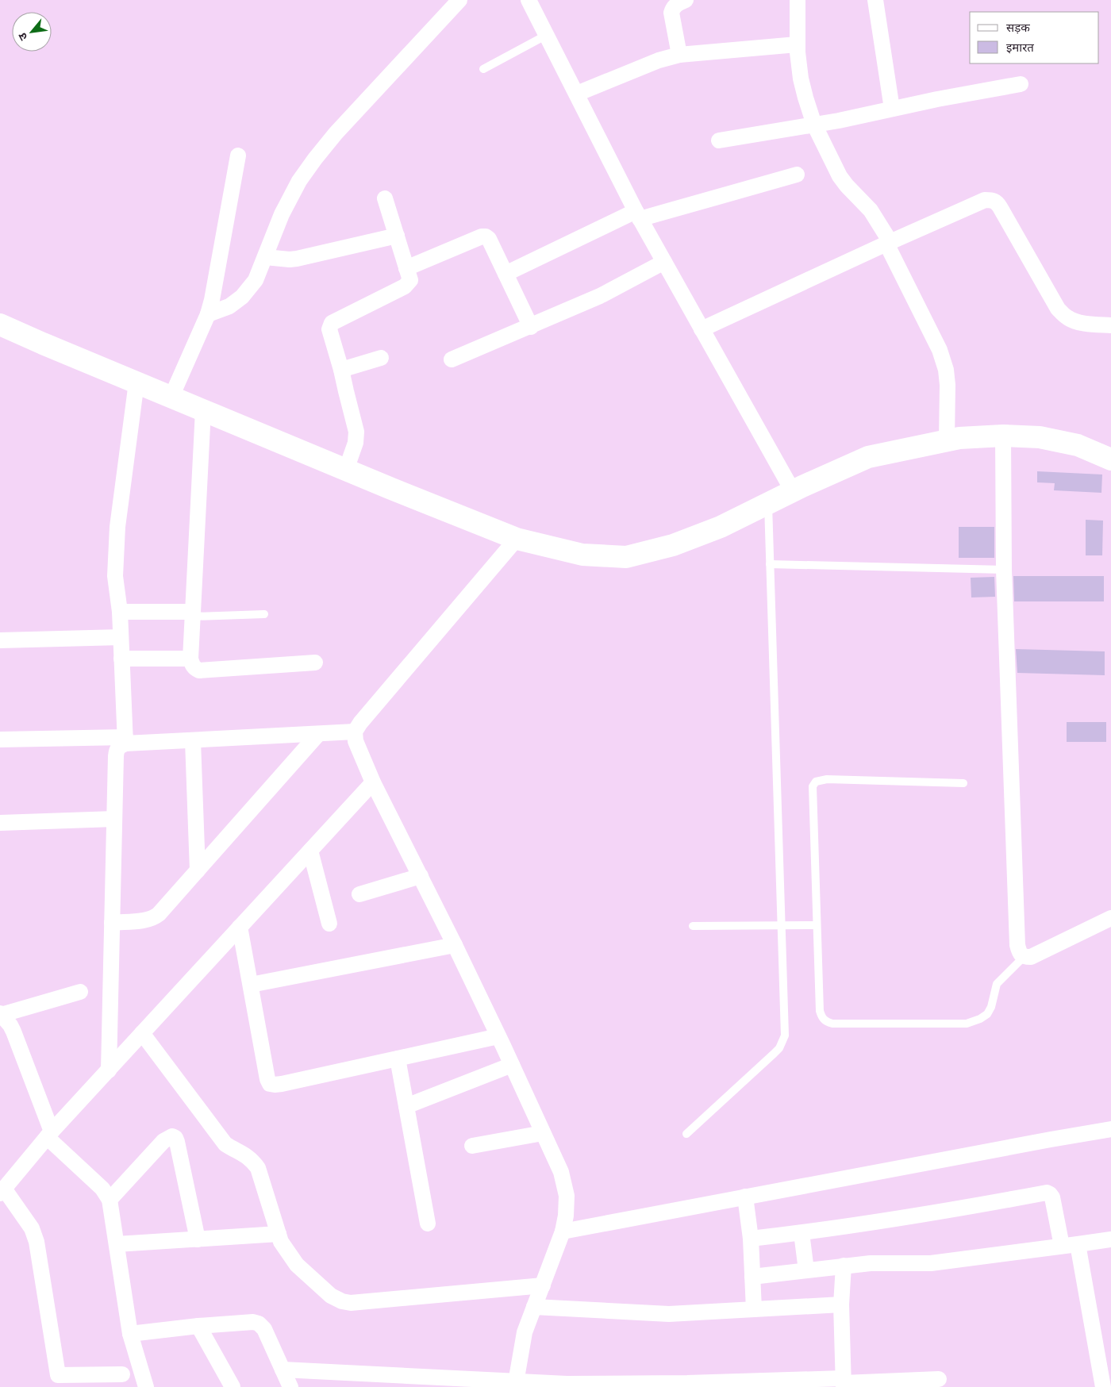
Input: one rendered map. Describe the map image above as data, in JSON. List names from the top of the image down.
{
  "legend": ["सड़क", "इमारत"],
  "north": "bottom left"
}
